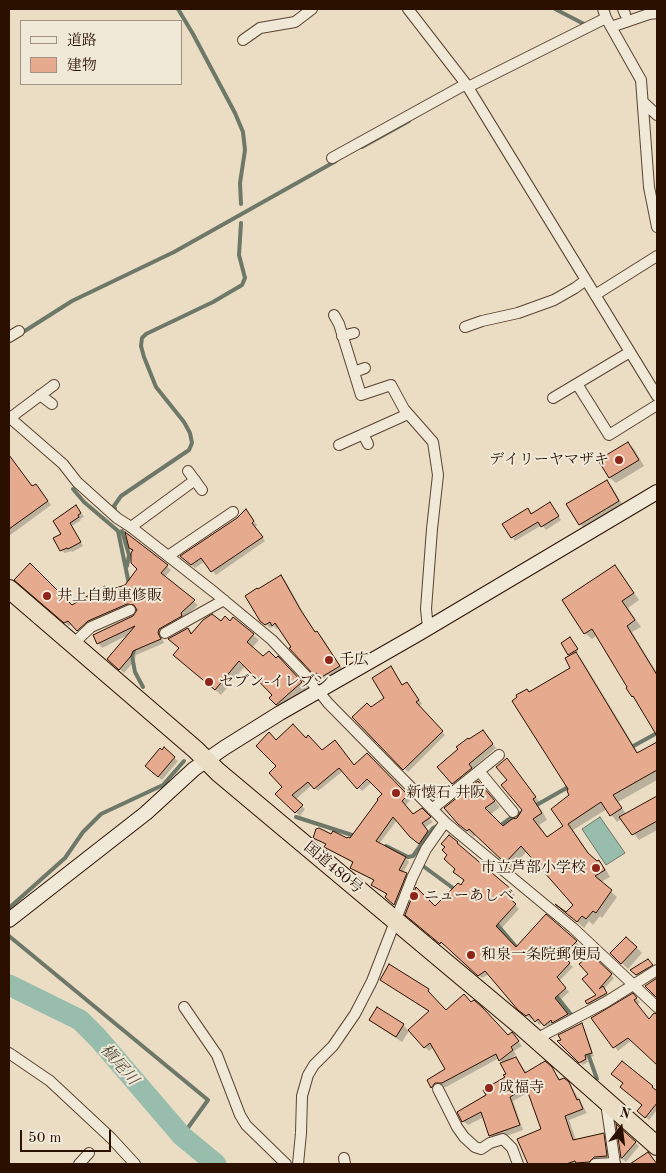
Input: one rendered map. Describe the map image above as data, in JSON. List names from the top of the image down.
{
  "streets": {
    "highway": ["国道480号"]
  },
  "water": ["槇尾川"],
  "places": [
    "デイリーヤマザキ",
    "井上自動車修販",
    "千広",
    "セブン-イレブン",
    "新懐石 井阪",
    "市立芦部小学校",
    "ニューあしべ",
    "和泉一条院郵便局",
    "成福寺"
  ],
  "legend": ["道路", "建物"],
  "scale_bar": "50 m",
  "north": "top"
}
